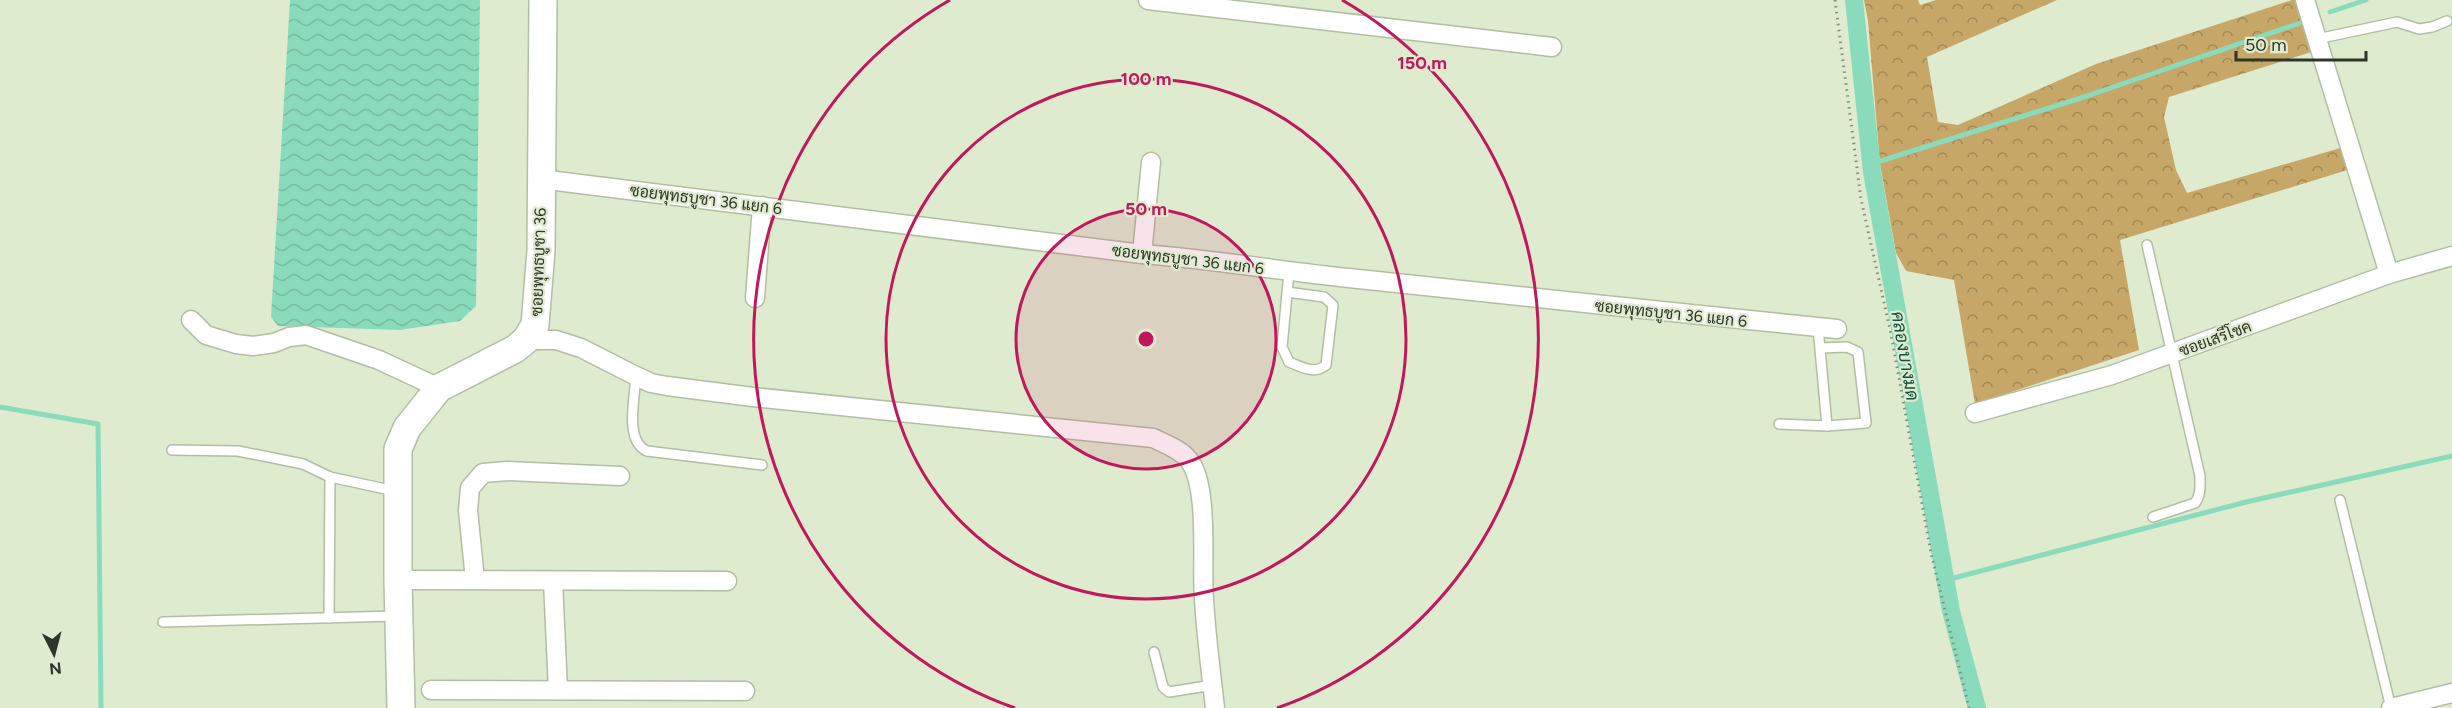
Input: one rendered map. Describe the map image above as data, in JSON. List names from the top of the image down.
{
  "streets": {
    "street": ["ซอยพุทธบูชา 36 แยก 6", "ซอยพุทธบูชา 36", "ซอยเสรีโชค"]
  },
  "crossings": [
    ["ซอยพุทธบูชา 36 แยก 6", "ซอยพุทธบูชา 36"]
  ],
  "water": ["คลองบางมด"],
  "scale_bar": "50 m",
  "north": "bottom",
  "rings": ["150 m", "100 m", "50 m"]
}
